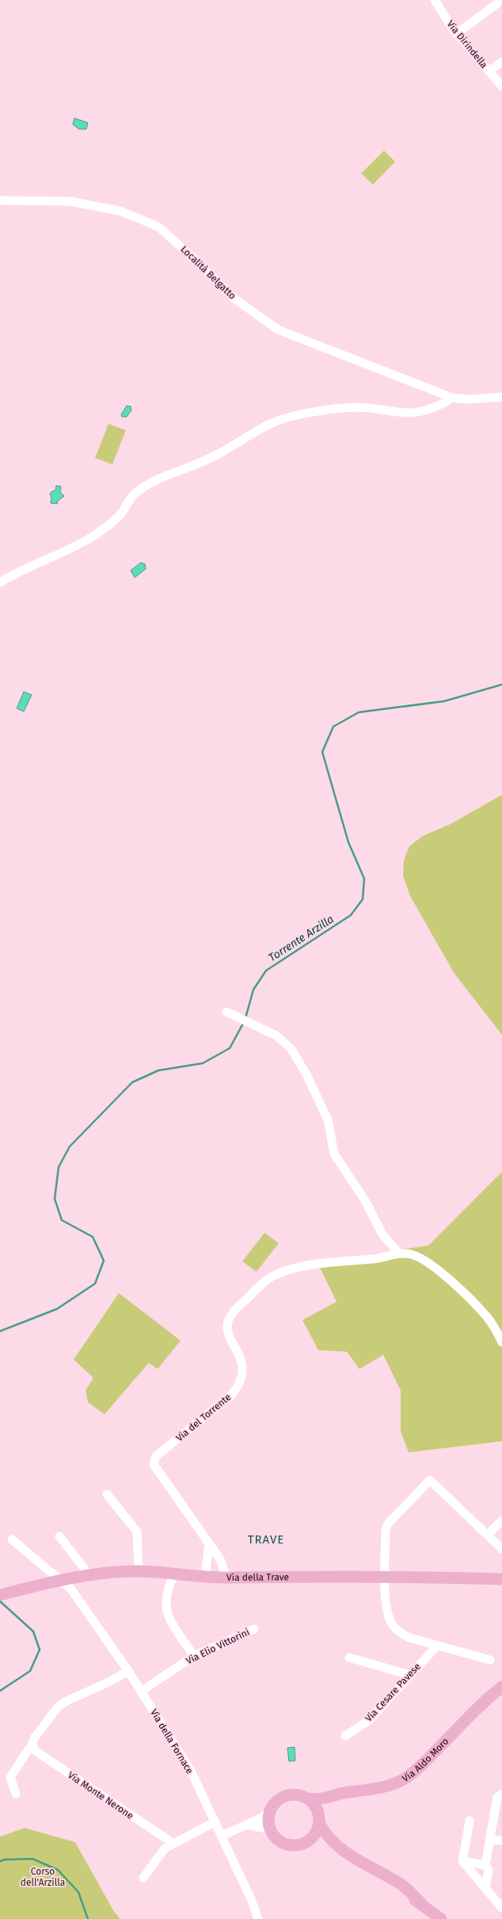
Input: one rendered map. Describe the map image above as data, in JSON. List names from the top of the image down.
{
  "streets": {
    "main road": ["Via della Trave", "Via Aldo Moro"],
    "street": [
      "Via Dirindella",
      "Località Belgatto",
      "Via del Torrente",
      "Via Elio Vittorini",
      "Via Cesare Pavese",
      "Via della Fornace",
      "Via Monte Nerone"
    ]
  },
  "crossings": [
    ["Via del Torrente", "Via della Trave"],
    ["Via della Trave", "Via della Fornace"],
    ["Via Elio Vittorini", "Via della Fornace"],
    ["Via della Fornace", "Via Aldo Moro"]
  ],
  "districts": ["TRAVE"],
  "water": ["Torrente Arzilla"],
  "parks": ["Corso dell'Arzilla"]
}
